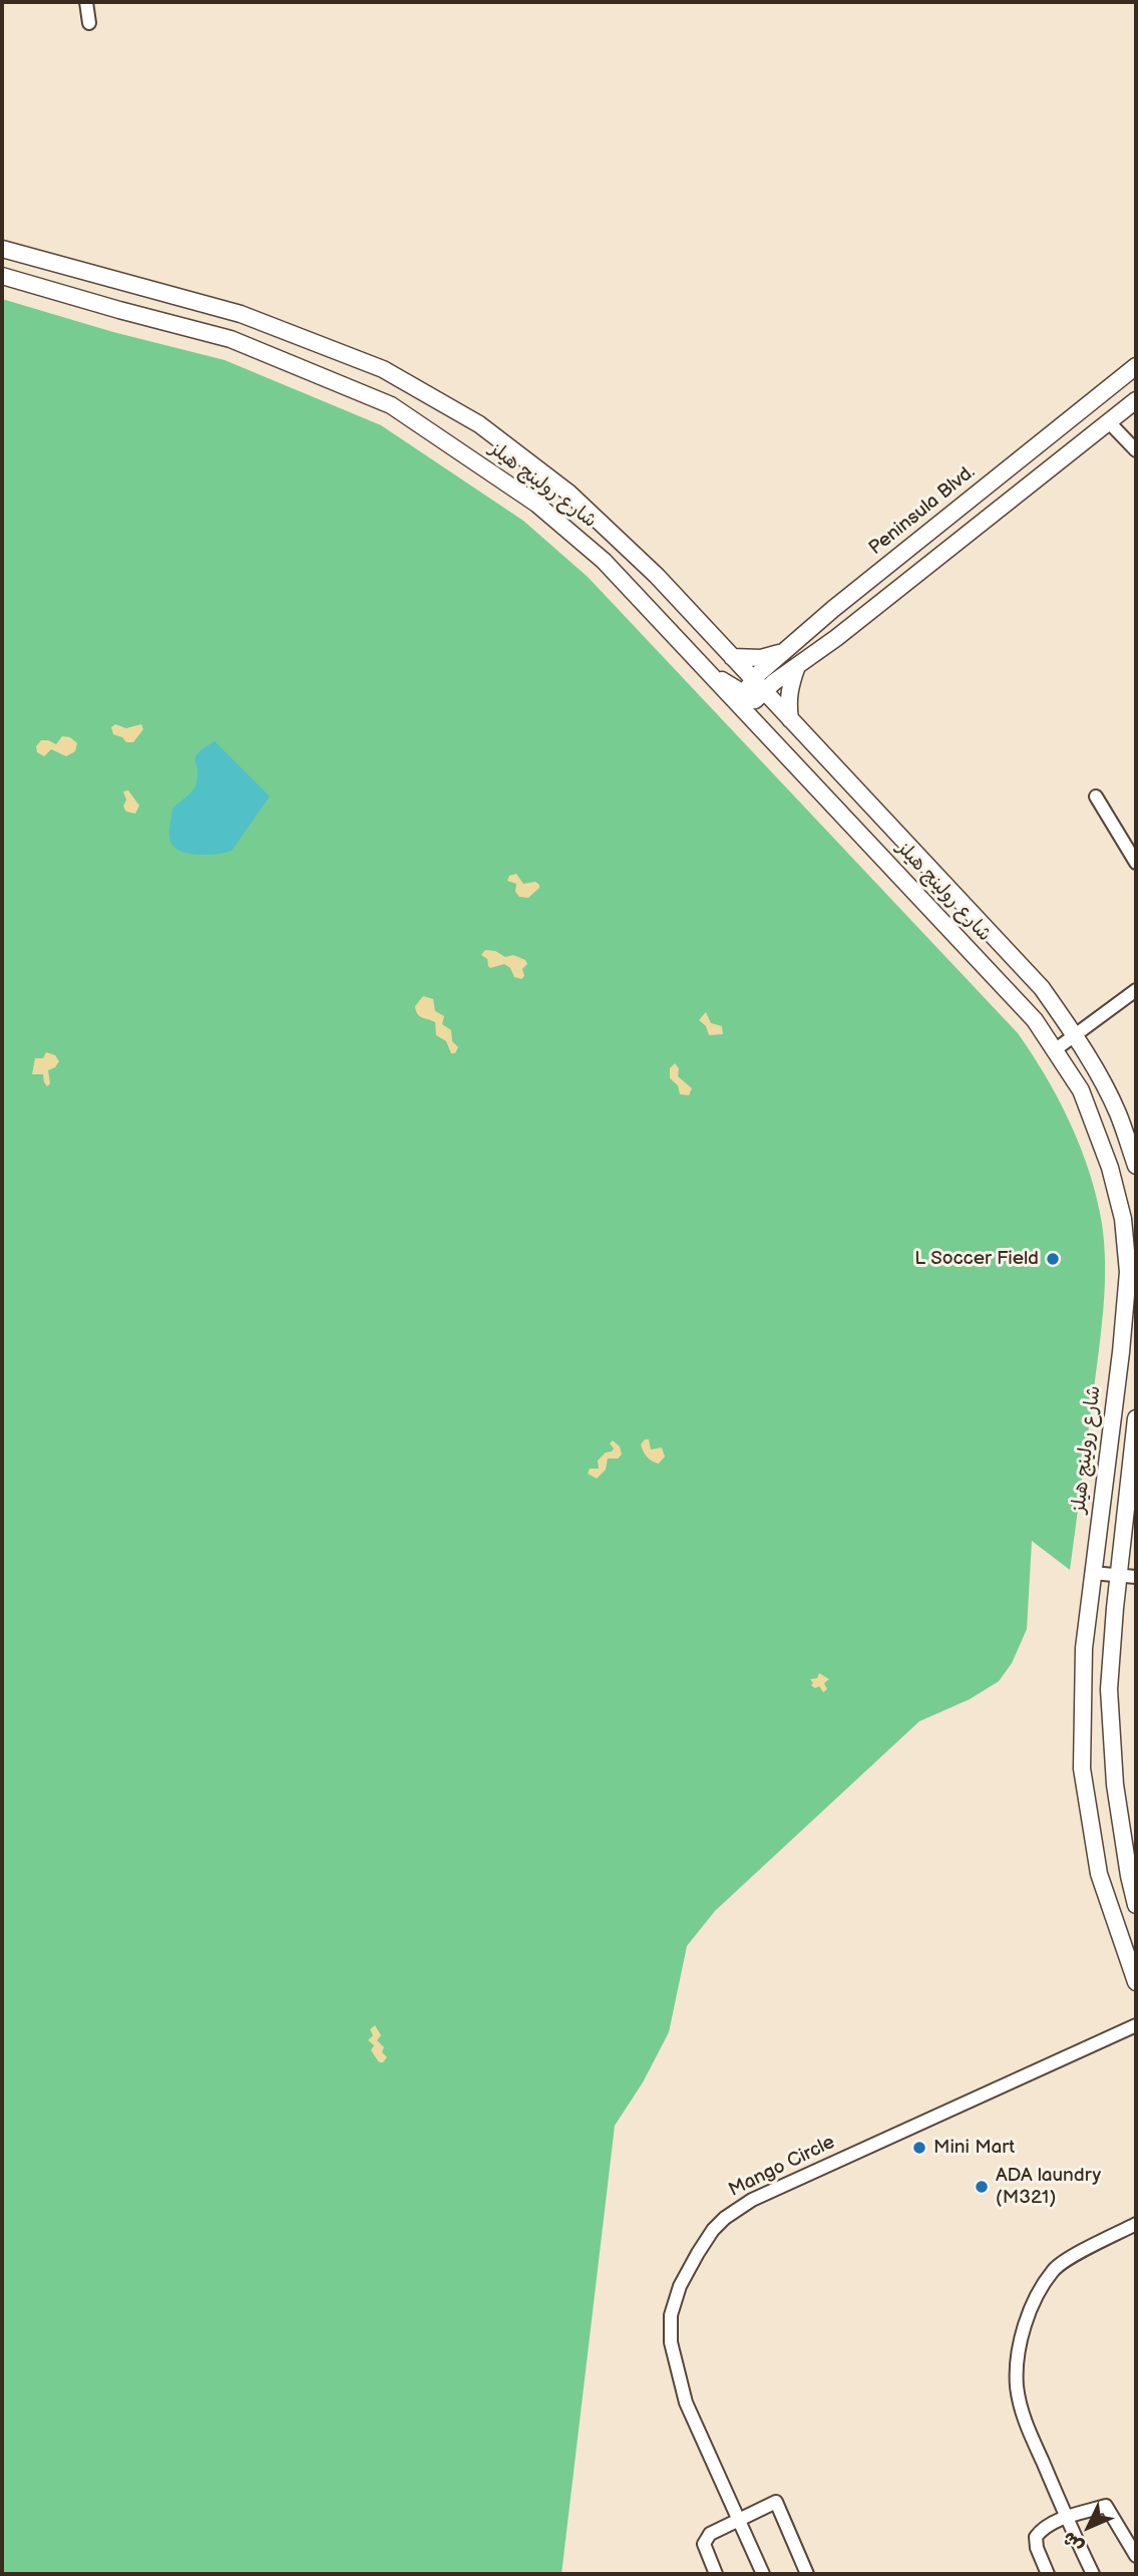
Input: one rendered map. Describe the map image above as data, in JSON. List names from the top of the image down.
{
  "streets": {
    "main road": ["شارع رولينج هيلز", "Peninsula Blvd."],
    "street": ["Mango Circle"]
  },
  "crossings": [
    ["شارع رولينج هيلز", "Peninsula Blvd."]
  ],
  "places": ["L Soccer Field", "Mini Mart", "ADA laundry (M321)"],
  "north": "bottom left"
}
